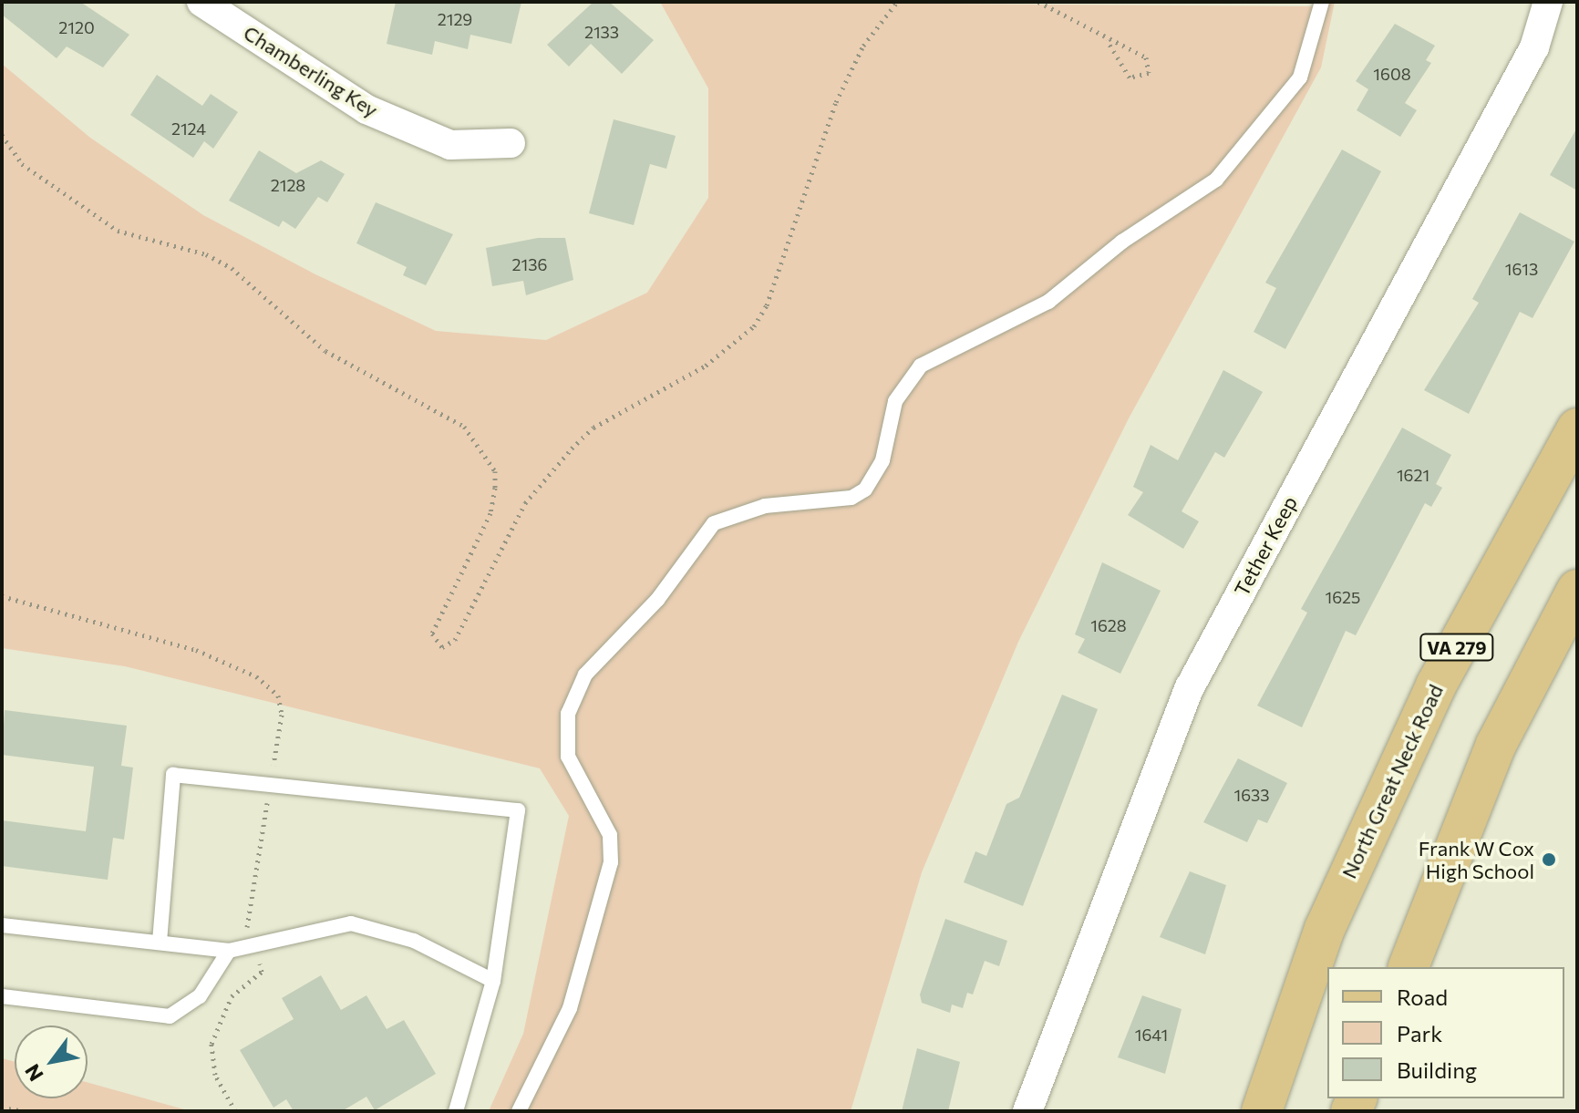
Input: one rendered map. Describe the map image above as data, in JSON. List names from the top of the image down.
{
  "streets": {
    "main road": ["VA 279", "North Great Neck Road"],
    "street": ["Chamberling Key", "Tether Keep"]
  },
  "places": ["Frank W Cox High School"],
  "house_numbers": [
    "2129",
    "2120",
    "2133",
    "1608",
    "2124",
    "2128",
    "2136",
    "1613",
    "1621",
    "1625",
    "1628",
    "1633",
    "1641"
  ],
  "legend": ["Road", "Park", "Building"],
  "north": "bottom left"
}
